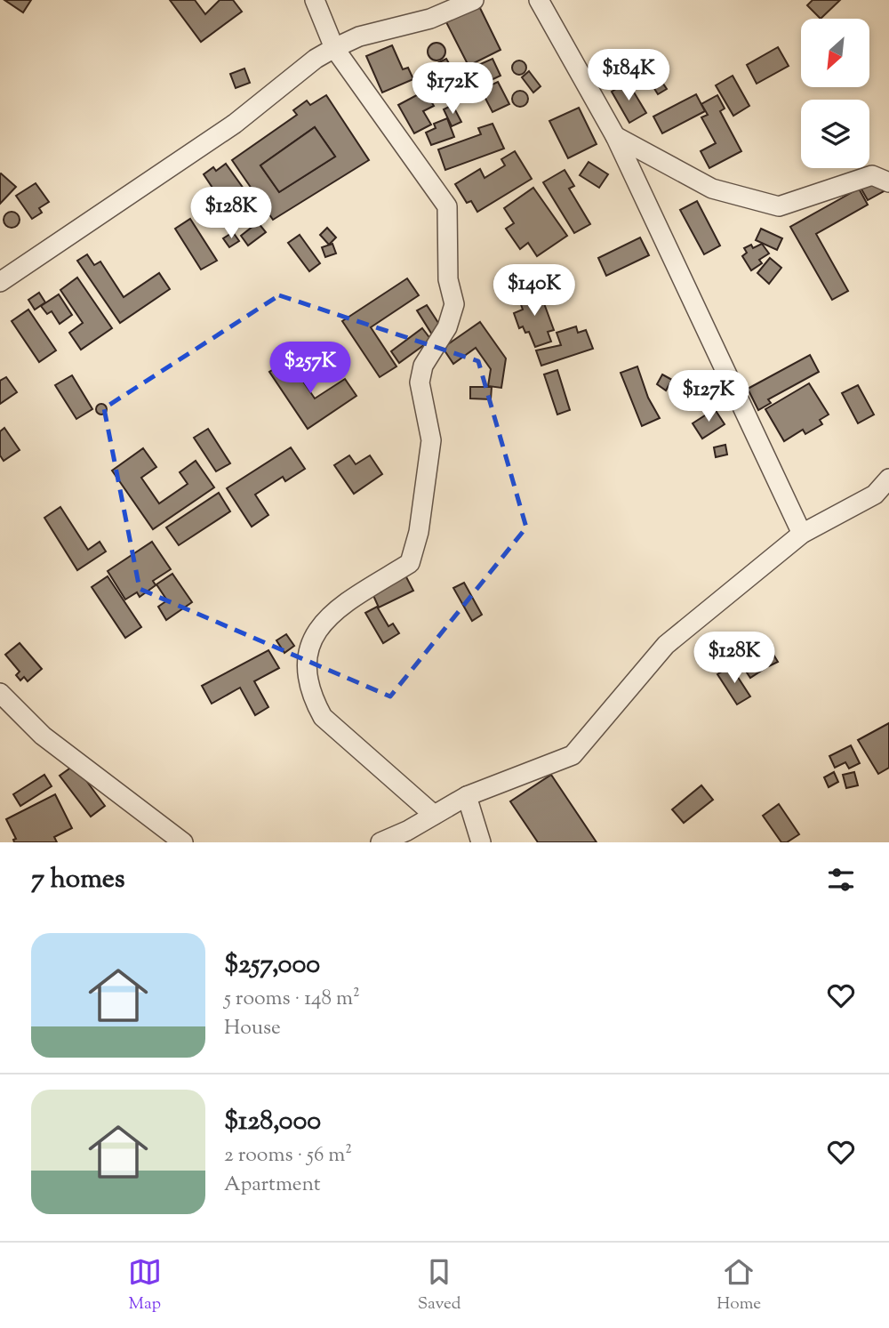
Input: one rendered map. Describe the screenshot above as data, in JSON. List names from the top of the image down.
{
  "north": "bottom left",
  "page": {
    "price": [
      "$184K",
      "$172K",
      "$128K",
      "$140K",
      "$257K",
      "$127K",
      "$128K"
    ],
    "heading": "7 homes",
    "list": [
      {
        "name": "$257,000",
        "note": "5 rooms · 148 m² · House"
      },
      {
        "name": "$128,000",
        "note": "2 rooms · 56 m² · Apartment"
      }
    ],
    "tabs": ["Map", "Saved", "Home"]
  }
}
